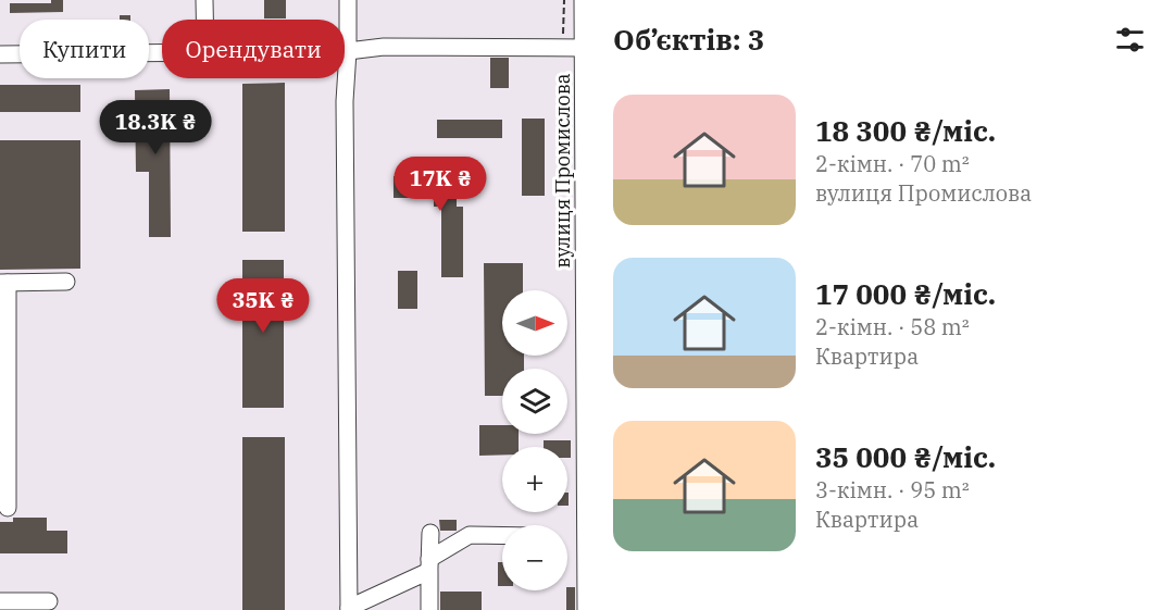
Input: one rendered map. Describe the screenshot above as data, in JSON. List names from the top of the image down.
{
  "streets": {
    "street": ["вулиця Промислова"]
  },
  "north": "right",
  "page": {
    "heading": "Об’єктів: 3",
    "chip": ["Купити", "Орендувати"],
    "list": [
      {
        "name": "18 300 ₴/міс.",
        "note": "2-кімн. · 70 m² · вулиця Промислова"
      },
      {
        "name": "17 000 ₴/міс.",
        "note": "2-кімн. · 58 m² · Квартира"
      },
      {
        "name": "35 000 ₴/міс.",
        "note": "3-кімн. · 95 m² · Квартира"
      }
    ],
    "price": ["18.3K ₴", "17K ₴", "35K ₴"],
    "map_buttons": ["+", "−"]
  }
}
